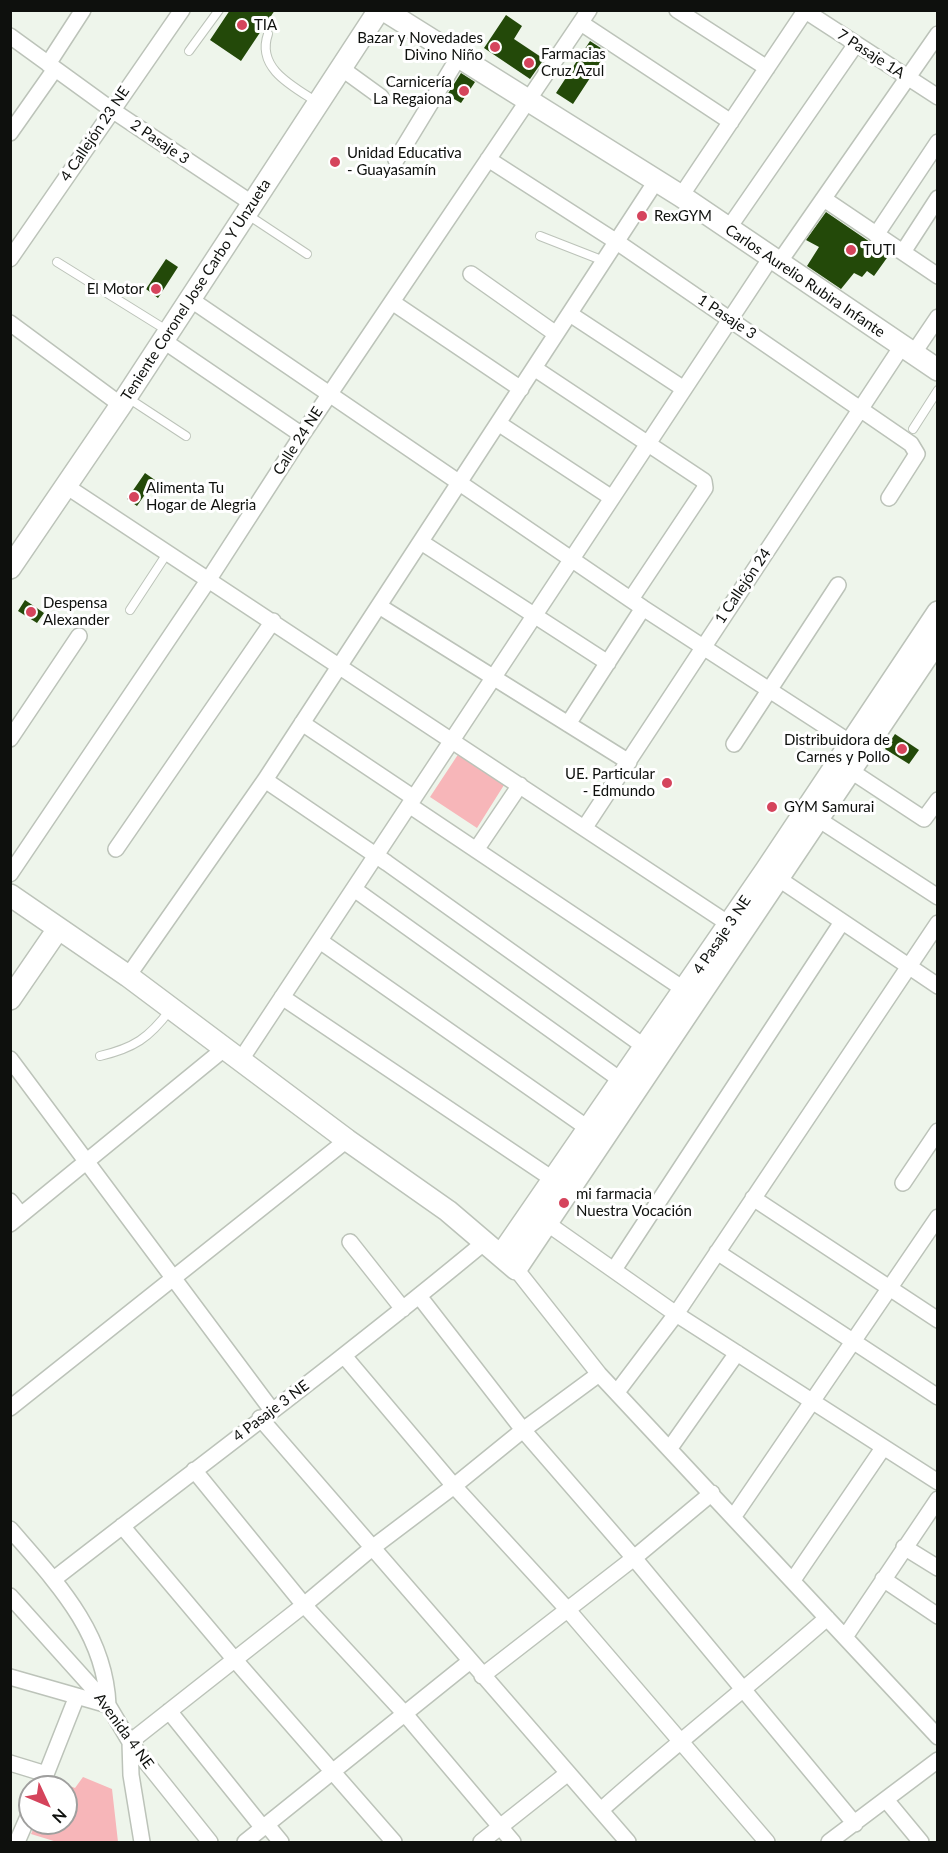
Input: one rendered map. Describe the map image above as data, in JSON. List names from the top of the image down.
{
  "streets": {
    "street": [
      "7 Pasaje 1A",
      "4 Callejón 23 NE",
      "2 Pasaje 3",
      "Carlos Aurelio Rubira Infante",
      "Teniente Coronel Jose Carbo Y Unzueta",
      "1 Pasaje 3",
      "Calle 24 NE",
      "1 Callejón 24",
      "4 Pasaje 3 NE",
      "Avenida 4 NE"
    ]
  },
  "crossings": [
    ["4 Callejón 23 NE", "2 Pasaje 3"],
    ["2 Pasaje 3", "Teniente Coronel Jose Carbo Y Unzueta"],
    ["Carlos Aurelio Rubira Infante", "Calle 24 NE"],
    ["Carlos Aurelio Rubira Infante", "1 Callejón 24"],
    ["1 Pasaje 3", "Calle 24 NE"],
    ["1 Pasaje 3", "1 Callejón 24"]
  ],
  "places": [
    "TIA",
    "Bazar y Novedades Divino Niño",
    "Farmacias Cruz Azul",
    "Carnicería La Regaiona",
    "Unidad Educativa - Guayasamín",
    "RexGYM",
    "TUTI",
    "El Motor",
    "Alimenta Tu Hogar de Alegria",
    "Despensa Alexander",
    "Distribuidora de Carnes y Pollo",
    "UE. Particular - Edmundo",
    "GYM Samurai",
    "mi farmacia Nuestra Vocación"
  ],
  "north": "bottom right"
}
